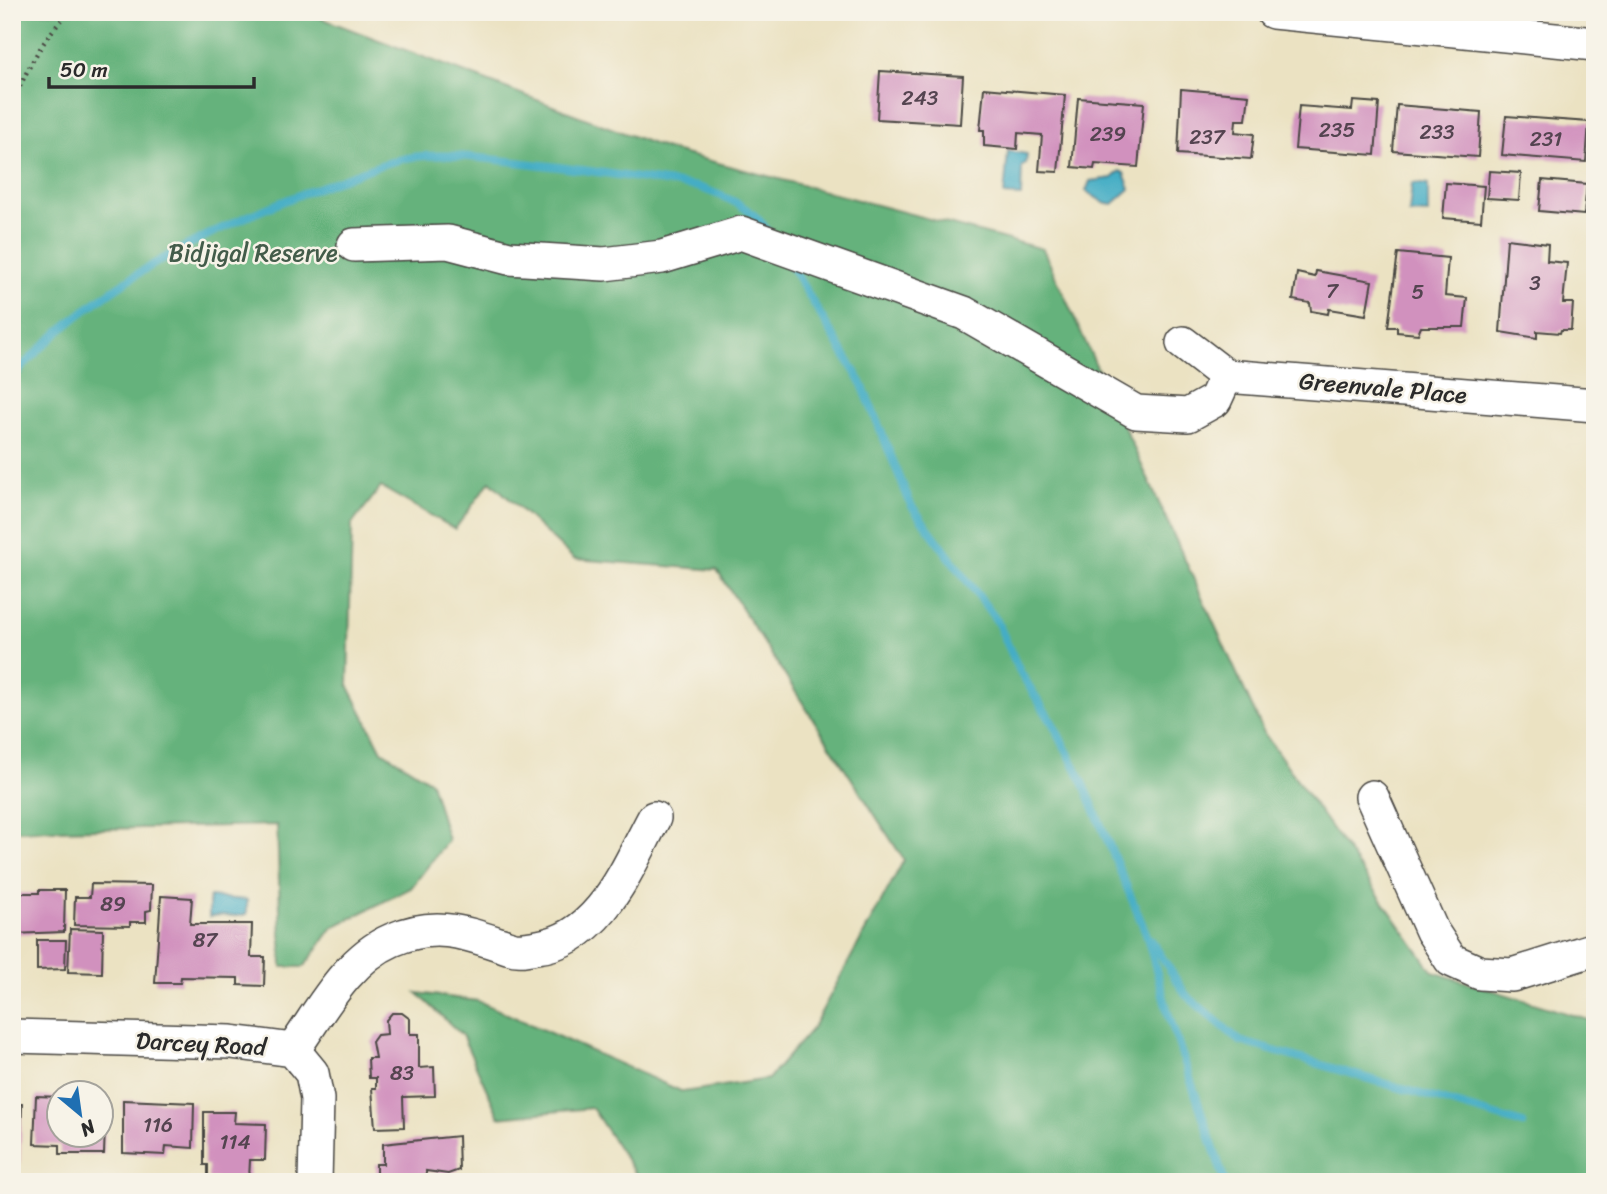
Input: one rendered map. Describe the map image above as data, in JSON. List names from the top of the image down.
{
  "streets": {
    "street": ["Greenvale Place", "Darcey Road"]
  },
  "parks": ["Bidjigal Reserve"],
  "house_numbers": [
    "243",
    "235",
    "233",
    "239",
    "237",
    "231",
    "3",
    "7",
    "5",
    "89",
    "87",
    "83",
    "116",
    "114"
  ],
  "scale_bar": "50 m",
  "north": "bottom right"
}
